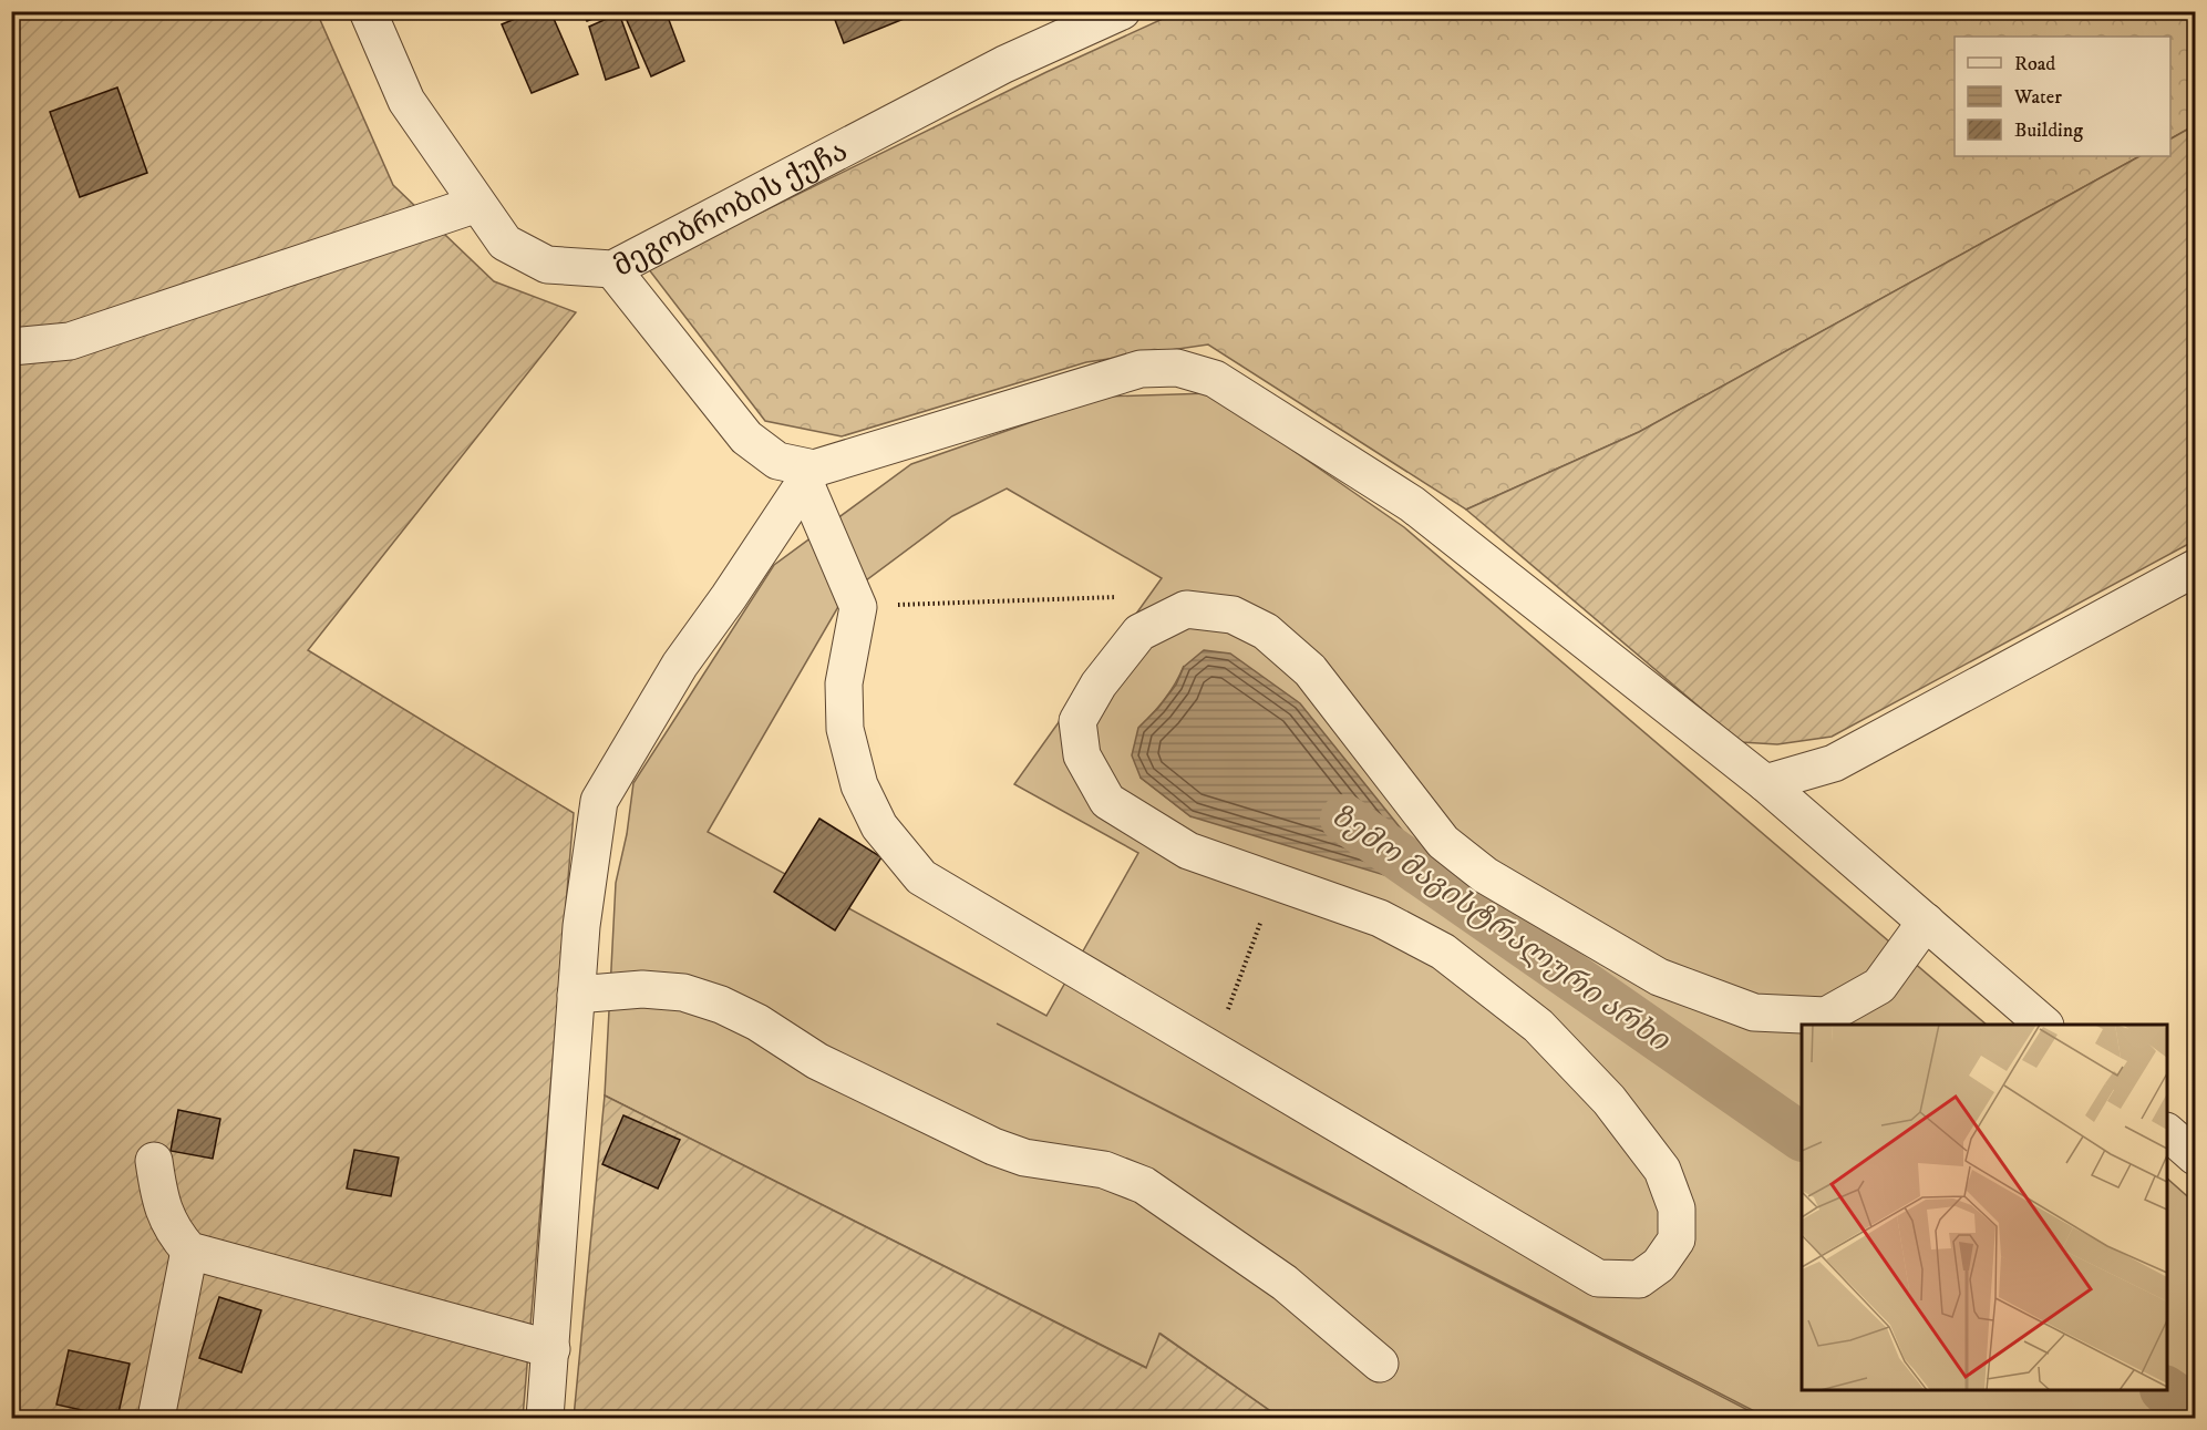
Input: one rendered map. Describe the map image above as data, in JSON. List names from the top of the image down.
{
  "streets": {
    "street": ["მეგობრობის ქუჩა"]
  },
  "water": ["ზემო მაგისტრალური არხი"],
  "legend": ["Road", "Water", "Building"]
}
